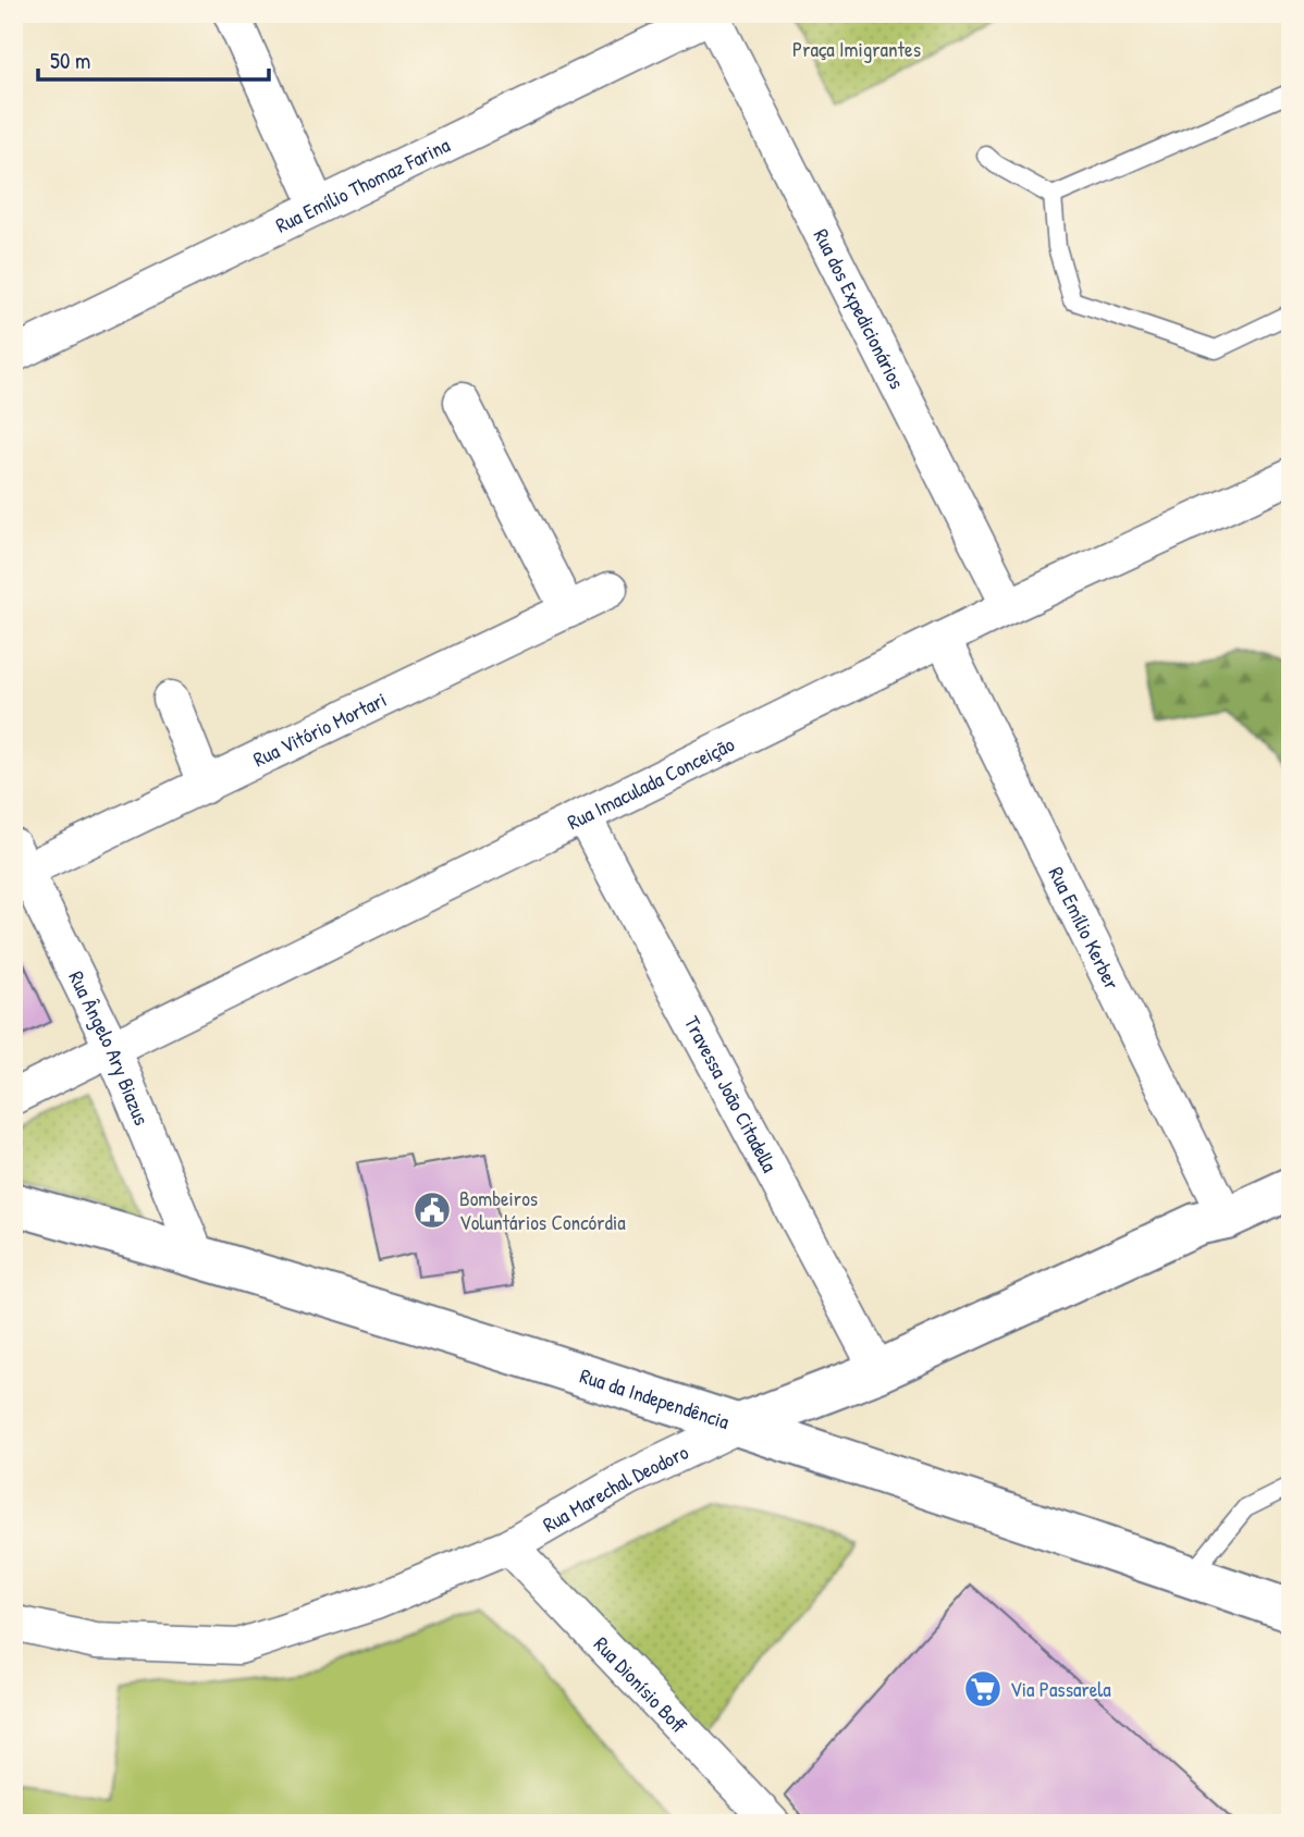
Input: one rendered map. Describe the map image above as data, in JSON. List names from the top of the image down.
{
  "streets": {
    "street": [
      "Rua Emílio Thomaz Farina",
      "Rua dos Expedicionários",
      "Rua Vitório Mortari",
      "Rua Imaculada Conceição",
      "Rua Emílio Kerber",
      "Rua Ângelo Ary Biazus",
      "Travessa João Citadella",
      "Rua da Independência",
      "Rua Marechal Deodoro",
      "Rua Dionísio Boff"
    ]
  },
  "crossings": [
    ["Rua Emílio Thomaz Farina", "Rua dos Expedicionários"],
    ["Rua dos Expedicionários", "Rua Imaculada Conceição"],
    ["Rua Vitório Mortari", "Rua Ângelo Ary Biazus"],
    ["Rua Imaculada Conceição", "Rua Emílio Kerber"],
    ["Rua Imaculada Conceição", "Rua Ângelo Ary Biazus"],
    ["Rua Imaculada Conceição", "Travessa João Citadella"],
    ["Rua Emílio Kerber", "Rua Marechal Deodoro"],
    ["Rua Ângelo Ary Biazus", "Rua da Independência"],
    ["Travessa João Citadella", "Rua Marechal Deodoro"],
    ["Rua da Independência", "Rua Marechal Deodoro"],
    ["Rua Marechal Deodoro", "Rua Dionísio Boff"]
  ],
  "parks": ["Praça Imigrantes"],
  "places": {
    "public building": ["Bombeiros Voluntários Concórdia"],
    "supermarket": ["Via Passarela"]
  },
  "scale_bar": "50 m"
}
